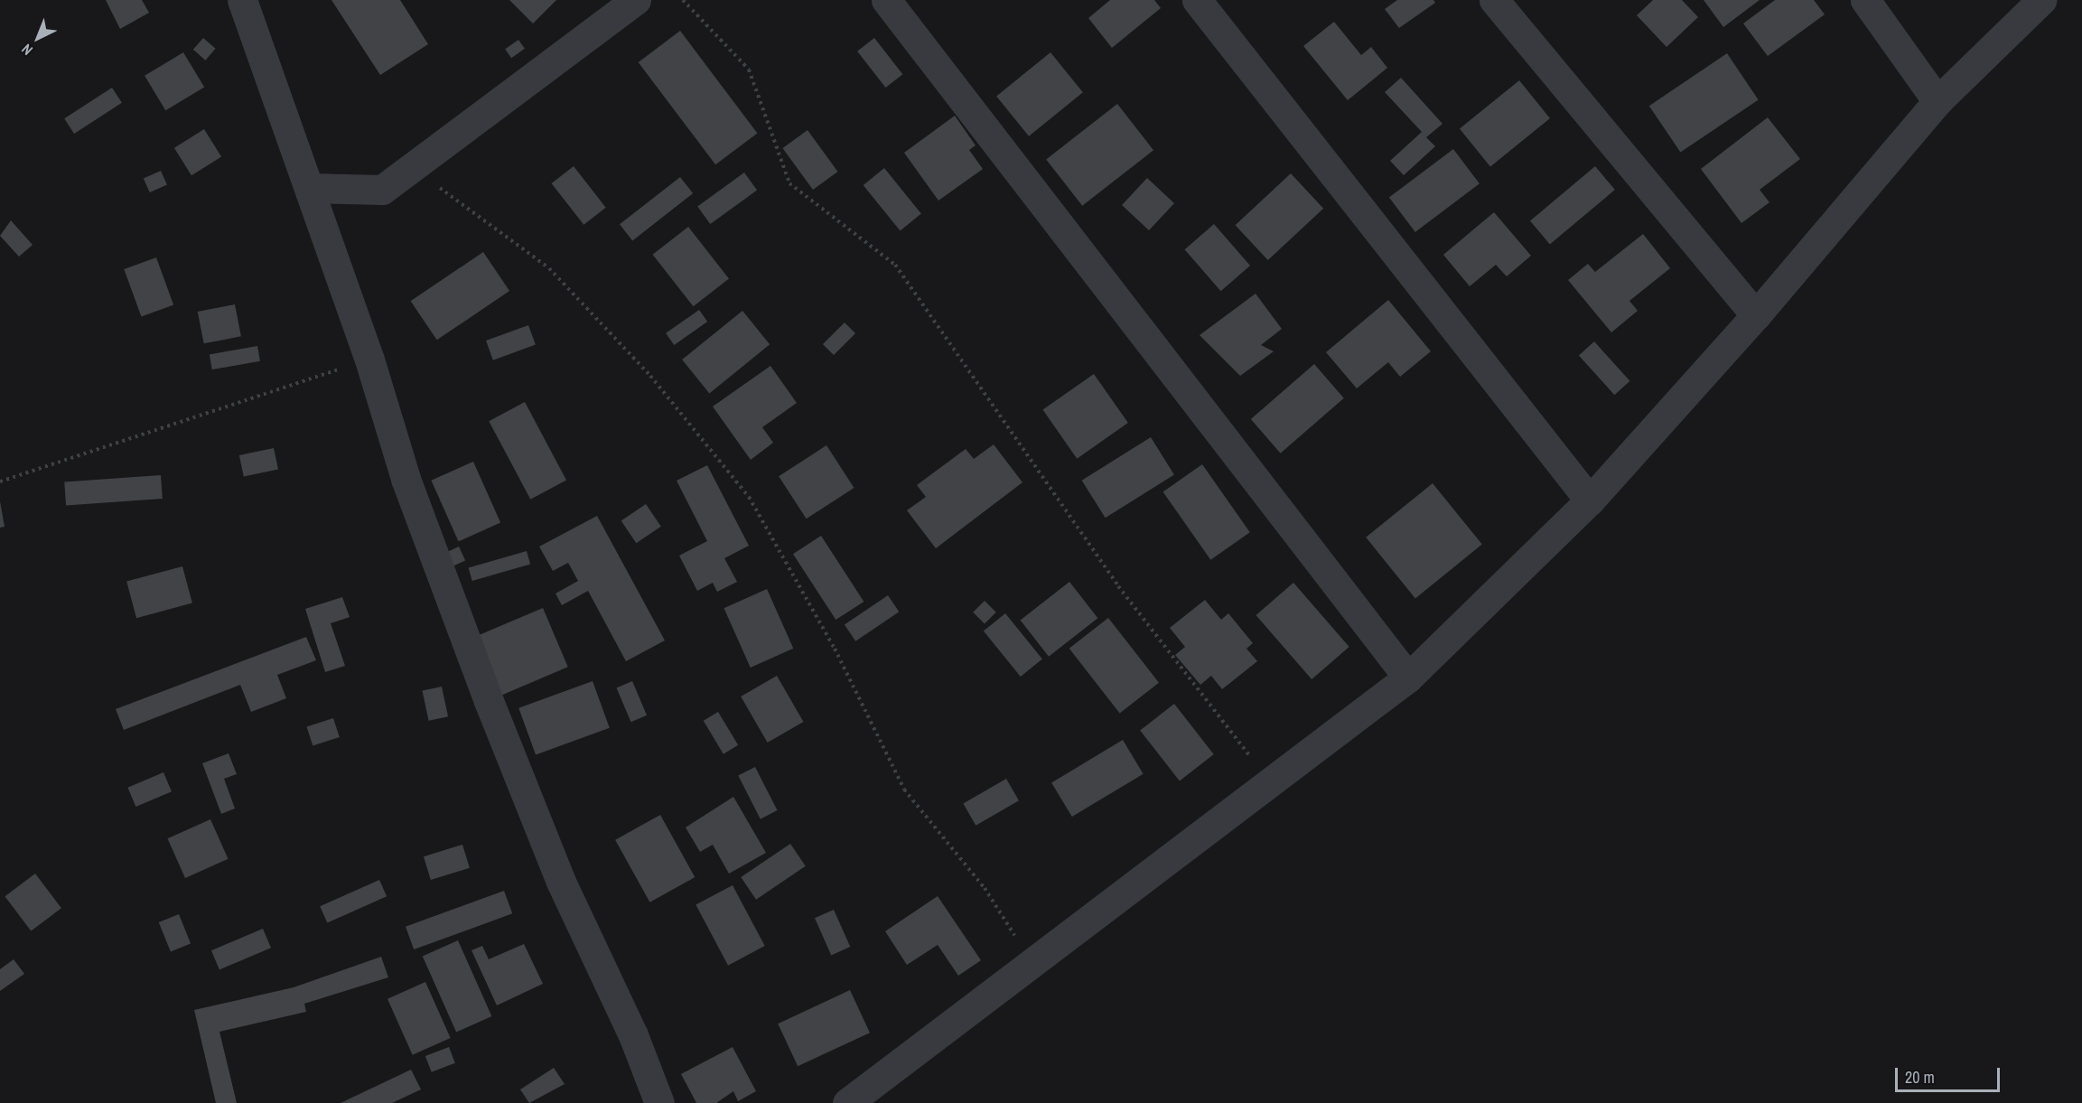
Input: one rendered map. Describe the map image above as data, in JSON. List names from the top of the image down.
{
  "scale_bar": "20 m",
  "north": "bottom left"
}
